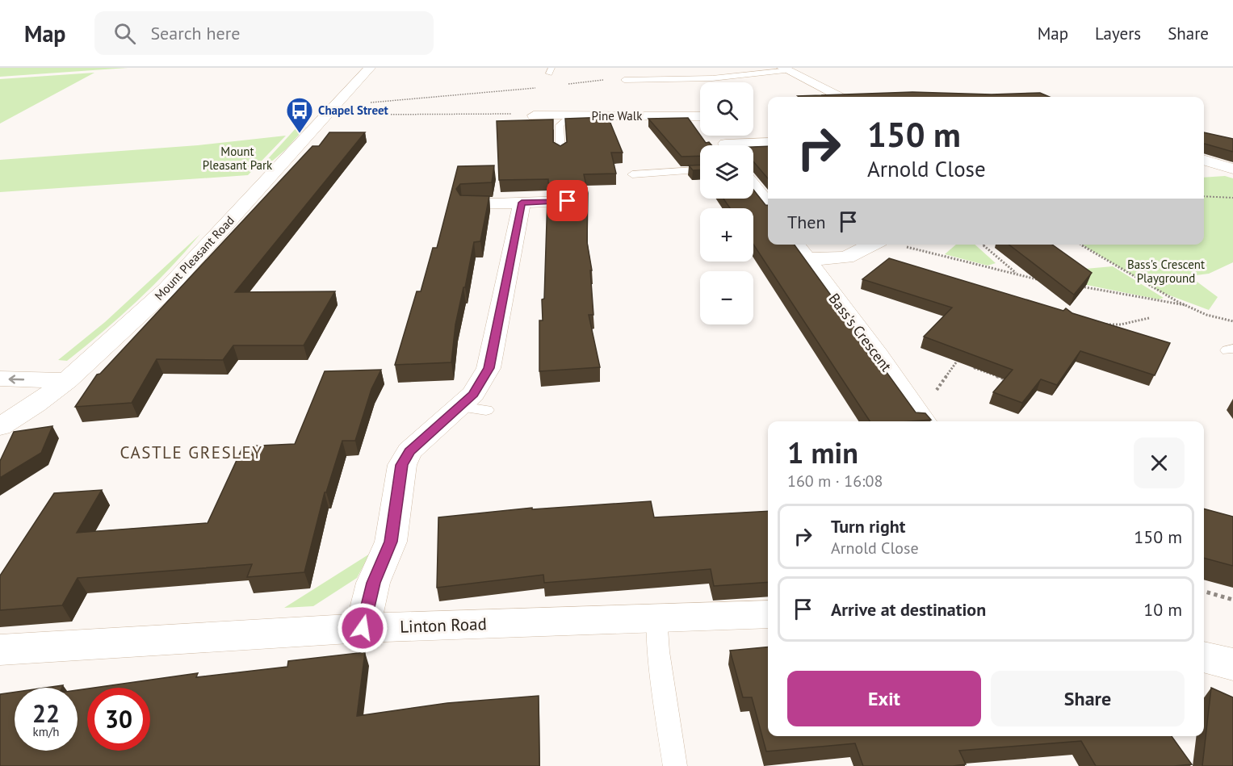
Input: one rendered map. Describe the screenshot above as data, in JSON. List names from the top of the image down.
{
  "streets": {
    "street": [
      "Pine Walk",
      "Mount Pleasant Road",
      "Bass's Crescent",
      "Linton Road"
    ]
  },
  "districts": ["CASTLE GRESLEY"],
  "parks": ["Mount Pleasant Park", "Bass's Crescent Playground"],
  "places": {
    "bus stop": ["Chapel Street"]
  },
  "page": {
    "header": "Map",
    "search": "Search here",
    "nav": ["Map", "Layers", "Share"],
    "map_buttons": ["+", "−"],
    "turn": ["150 m", "Arnold Close"],
    "then": "Then",
    "heading": ["1 min", "160 m · 16:08"],
    "list": [
      {
        "name": "Turn right",
        "note": "Arnold Close",
        "value": "150 m"
      },
      {
        "name": "Arrive at destination",
        "value": "10 m"
      }
    ],
    "buttons": ["Exit", "Share"],
    "speed": "22 km/h",
    "limit": "30"
  }
}
